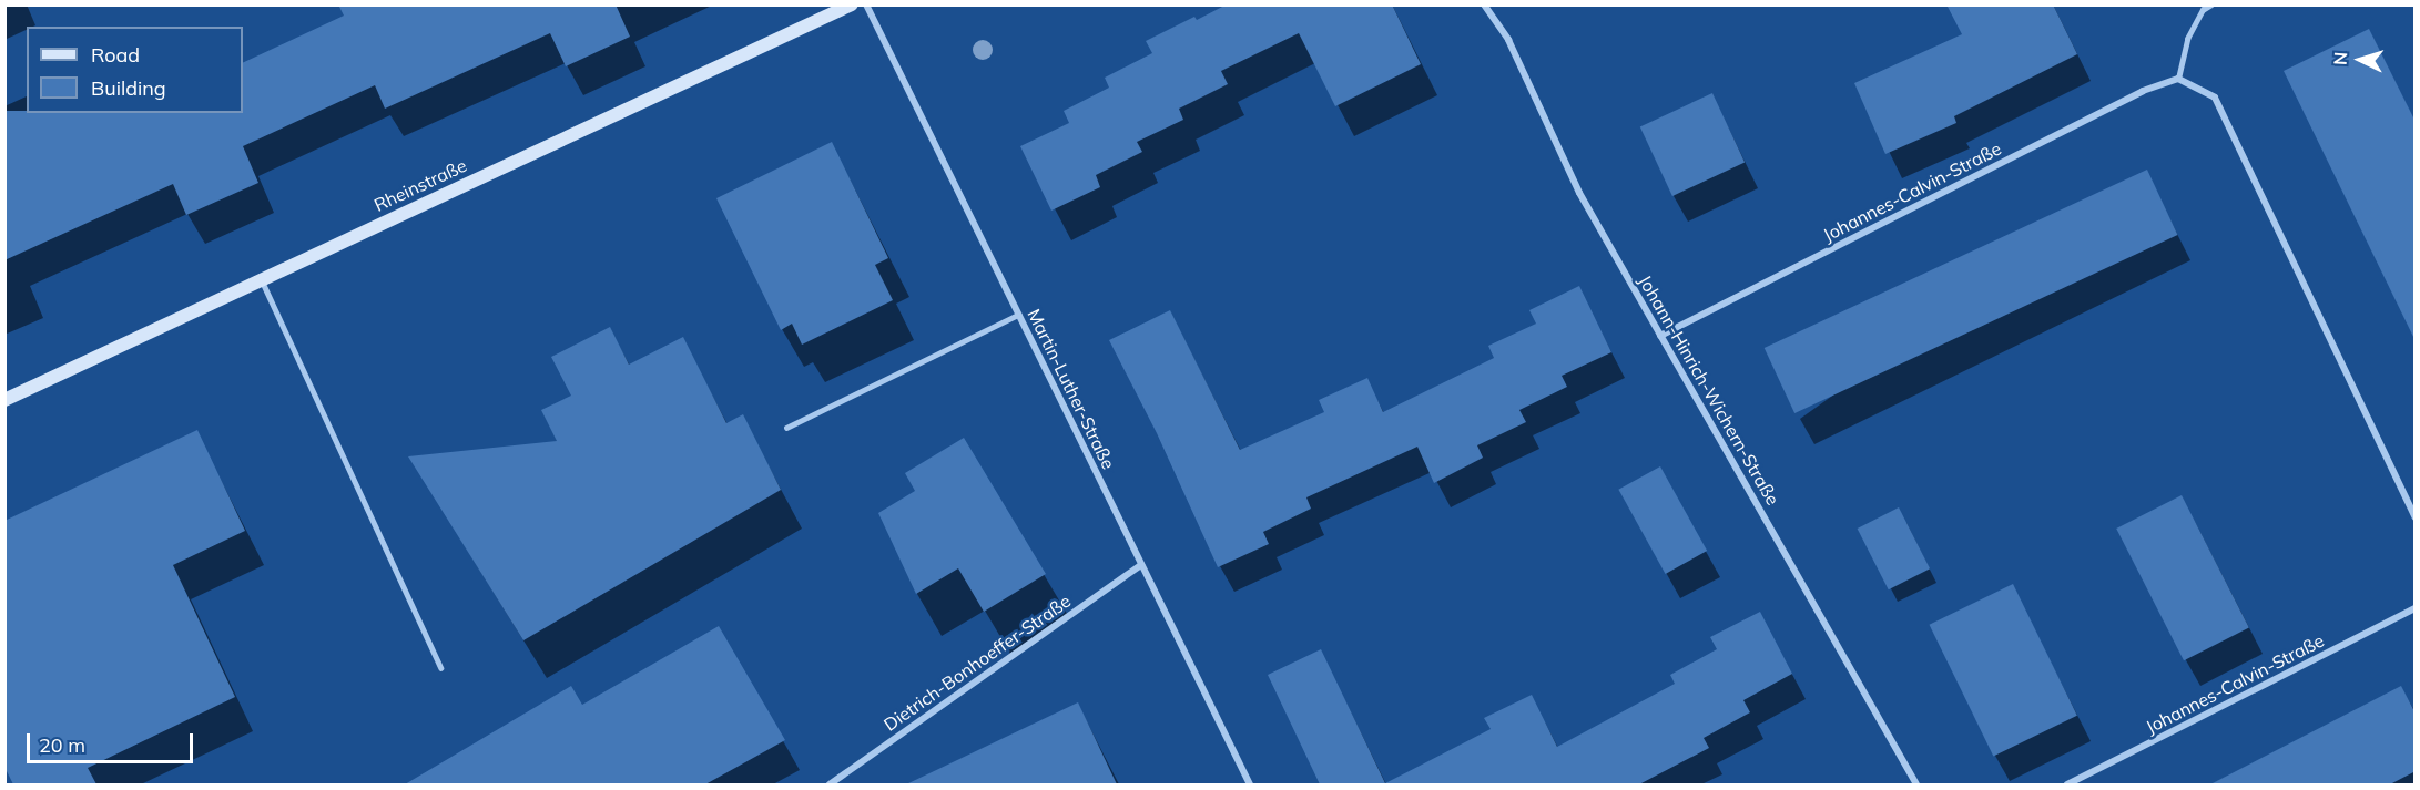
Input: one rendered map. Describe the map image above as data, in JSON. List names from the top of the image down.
{
  "streets": {
    "main road": ["Rheinstraße"],
    "street": [
      "Johannes-Calvin-Straße",
      "Martin-Luther-Straße",
      "Johann-Hinrich-Wichern-Straße",
      "Dietrich-Bonhoeffer-Straße"
    ]
  },
  "crossings": [
    ["Johannes-Calvin-Straße", "Johann-Hinrich-Wichern-Straße"],
    ["Martin-Luther-Straße", "Dietrich-Bonhoeffer-Straße"]
  ],
  "legend": ["Road", "Building"],
  "scale_bar": "20 m",
  "north": "left"
}
